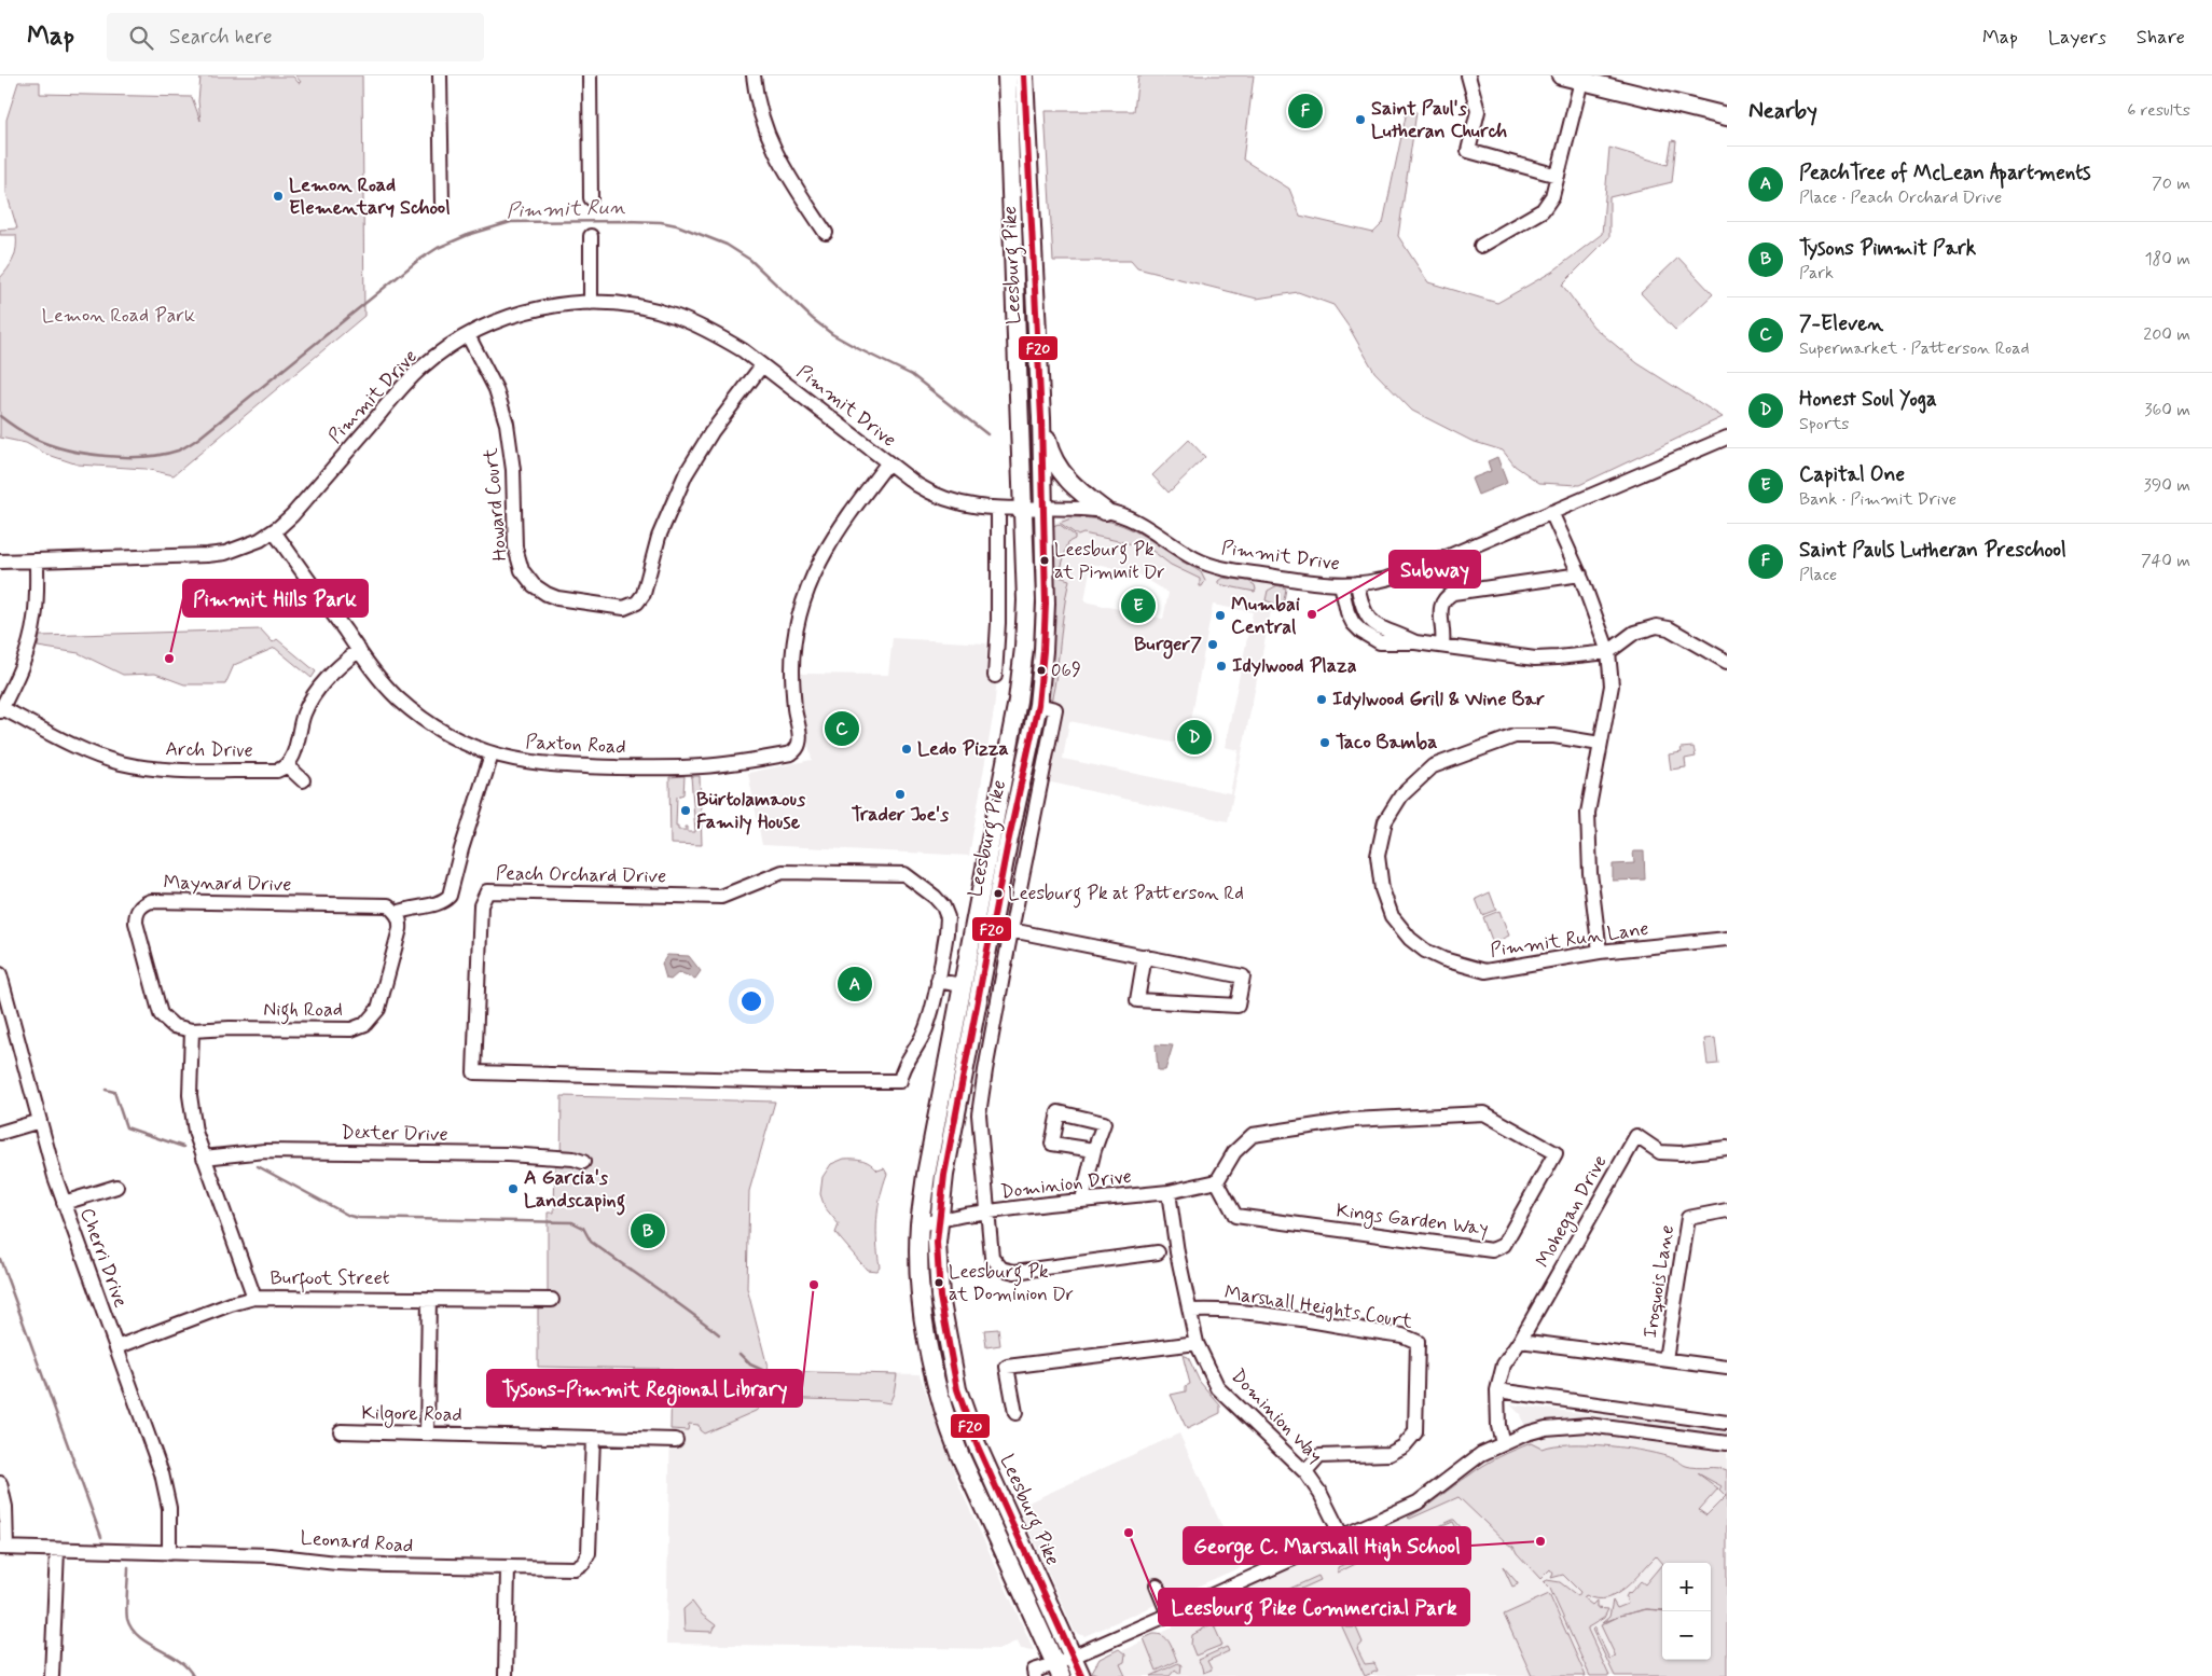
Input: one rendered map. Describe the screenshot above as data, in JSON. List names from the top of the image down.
{
  "streets": {
    "main road": ["Leesburg Pike"],
    "street": [
      "Pimmit Drive",
      "Howard Court",
      "Paxton Road",
      "Arch Drive",
      "Peach Orchard Drive",
      "Maynard Drive",
      "Pimmit Run Lane",
      "Nigh Road",
      "Dexter Drive",
      "Dominion Drive",
      "Mohegan Drive",
      "Kings Garden Way",
      "Cherri Drive",
      "Burfoot Street",
      "Iroquois Lane",
      "Marshall Heights Court",
      "Kilgore Road",
      "Dominion Way",
      "Leonard Road"
    ]
  },
  "crossings": [
    ["Leesburg Pike", "Pimmit Drive"],
    ["Leesburg Pike", "Dominion Drive"],
    ["Pimmit Drive", "Howard Court"],
    ["Pimmit Drive", "Paxton Road"],
    ["Maynard Drive", "Nigh Road"],
    ["Dominion Drive", "Kings Garden Way"],
    ["Dominion Drive", "Dominion Way"],
    ["Mohegan Drive", "Iroquois Lane"],
    ["Cherri Drive", "Burfoot Street"],
    ["Cherri Drive", "Leonard Road"],
    ["Marshall Heights Court", "Dominion Way"],
    ["Kilgore Road", "Leonard Road"]
  ],
  "water": ["Pimmit Run"],
  "parks": ["Lemon Road Park"],
  "places": [
    "Saint Paul's Lutheran Church",
    "Lemon Road Elementary School",
    "Leesburg Pk at Pimmit Dr",
    "Subway",
    "Mumbai Central",
    "Burger7",
    "Pimmit Hills Park",
    "Idylwood Plaza",
    "069",
    "Idylwood Grill & Wine Bar",
    "Taco Bamba",
    "Ledo Pizza",
    "Trader Joe's",
    "Bürtolamaous Family House",
    "Leesburg Pk at Patterson Rd",
    "A Garcia's Landscaping",
    "Leesburg Pk at Dominion Dr",
    "Tysons-Pimmit Regional Library",
    "Leesburg Pike Commercial Park",
    "George C. Marshall High School"
  ],
  "lines": ["transit line F20"],
  "page": {
    "header": "Map",
    "search": "Search here",
    "nav": ["Map", "Layers", "Share"],
    "heading": ["Nearby", "6 results"],
    "pins": [
      "F",
      "E",
      "C",
      "D",
      "A",
      "B"
    ],
    "list": [
      {
        "mark": "A",
        "name": "PeachTree of McLean Apartments",
        "note": "Place · Peach Orchard Drive",
        "value": "70 m"
      },
      {
        "mark": "B",
        "name": "Tysons Pimmit Park",
        "note": "Park",
        "value": "180 m"
      },
      {
        "mark": "C",
        "name": "7-Eleven",
        "note": "Supermarket · Patterson Road",
        "value": "200 m"
      },
      {
        "mark": "D",
        "name": "Honest Soul Yoga",
        "note": "Sports",
        "value": "360 m"
      },
      {
        "mark": "E",
        "name": "Capital One",
        "note": "Bank · Pimmit Drive",
        "value": "390 m"
      },
      {
        "mark": "F",
        "name": "Saint Pauls Lutheran Preschool",
        "note": "Place",
        "value": "740 m"
      }
    ],
    "map_buttons": ["+", "−"]
  }
}
